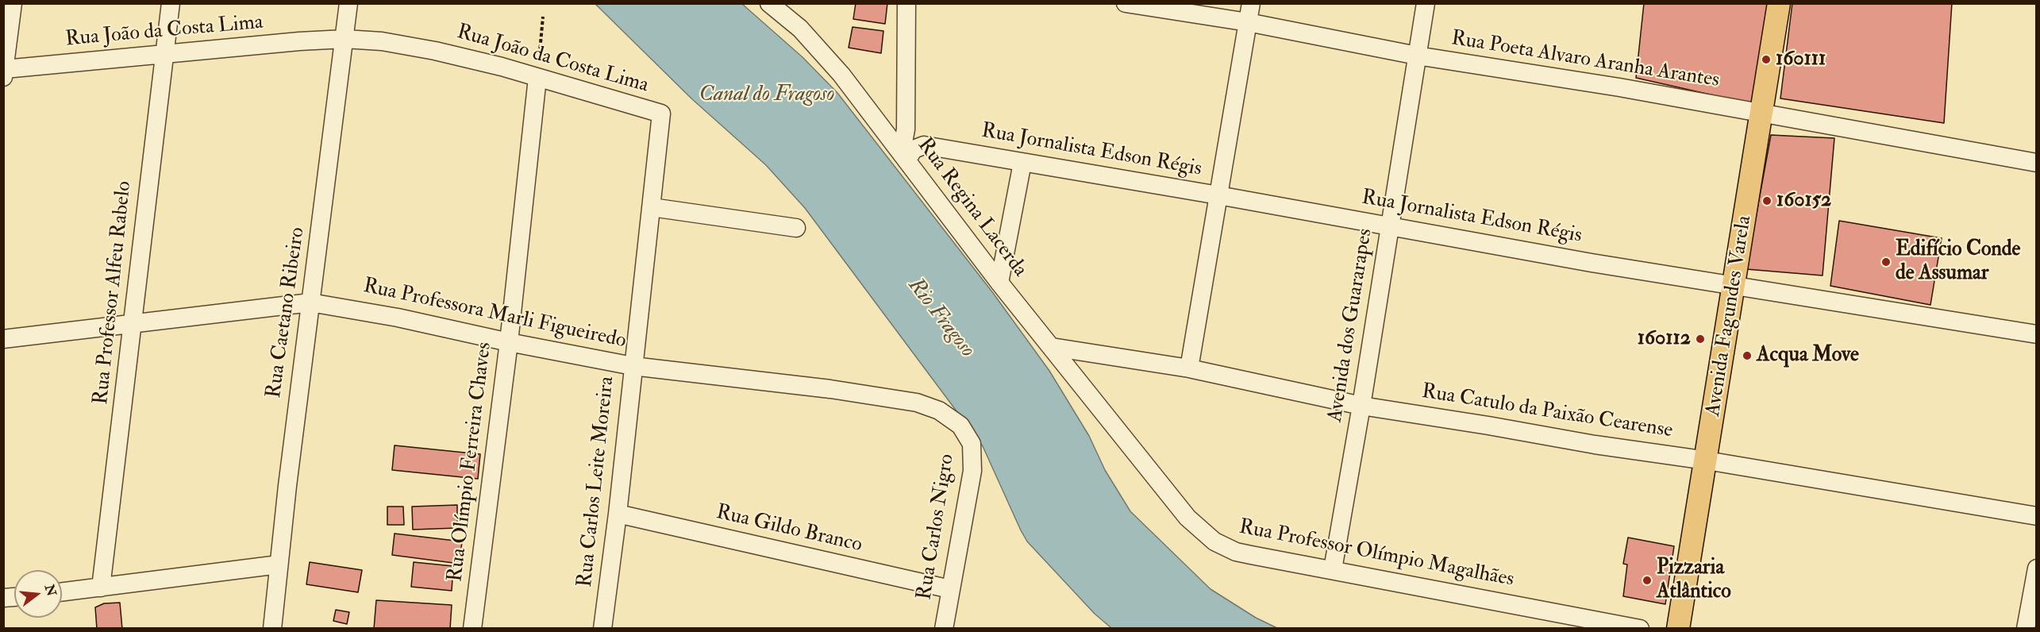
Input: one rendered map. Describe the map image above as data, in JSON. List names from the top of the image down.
{
  "streets": {
    "main road": ["Avenida Fagundes Varela"],
    "street": [
      "Rua João da Costa Lima",
      "Rua Poeta Alvaro Aranha Arantes",
      "Rua Jornalista Edson Régis",
      "Rua Regina Lacerda",
      "Rua Professor Alfeu Rabelo",
      "Rua Caetano Ribeiro",
      "Rua Professora Marli Figueiredo",
      "Avenida dos Guararapes",
      "Rua Catulo da Paixão Cearense",
      "Rua Olímpio Ferreira Chaves",
      "Rua Carlos Leite Moreira",
      "Rua Carlos Nigro",
      "Rua Gildo Branco",
      "Rua Professor Olímpio Magalhães"
    ]
  },
  "crossings": [
    ["Rua João da Costa Lima", "Rua Professor Alfeu Rabelo"],
    ["Rua João da Costa Lima", "Rua Caetano Ribeiro"],
    ["Rua João da Costa Lima", "Rua Olímpio Ferreira Chaves"],
    ["Rua João da Costa Lima", "Rua Carlos Leite Moreira"],
    ["Rua Poeta Alvaro Aranha Arantes", "Avenida Fagundes Varela"],
    ["Rua Poeta Alvaro Aranha Arantes", "Avenida dos Guararapes"],
    ["Rua Jornalista Edson Régis", "Rua Regina Lacerda"],
    ["Rua Jornalista Edson Régis", "Avenida Fagundes Varela"],
    ["Rua Jornalista Edson Régis", "Avenida dos Guararapes"],
    ["Rua Regina Lacerda", "Rua Catulo da Paixão Cearense"],
    ["Rua Regina Lacerda", "Rua Professor Olímpio Magalhães"],
    ["Rua Professor Alfeu Rabelo", "Rua Professora Marli Figueiredo"],
    ["Rua Caetano Ribeiro", "Rua Professora Marli Figueiredo"],
    ["Rua Professora Marli Figueiredo", "Rua Olímpio Ferreira Chaves"],
    ["Rua Professora Marli Figueiredo", "Rua Carlos Leite Moreira"],
    ["Rua Professora Marli Figueiredo", "Rua Carlos Nigro"],
    ["Avenida Fagundes Varela", "Rua Catulo da Paixão Cearense"],
    ["Avenida dos Guararapes", "Rua Catulo da Paixão Cearense"],
    ["Avenida dos Guararapes", "Rua Professor Olímpio Magalhães"],
    ["Rua Catulo da Paixão Cearense", "Rua Professor Olímpio Magalhães"],
    ["Rua Carlos Leite Moreira", "Rua Gildo Branco"],
    ["Rua Carlos Nigro", "Rua Gildo Branco"]
  ],
  "water": ["Canal do Fragoso", "Rio Fragoso"],
  "places": [
    "160111",
    "160152",
    "Edifício Conde de Assumar",
    "160112",
    "Acqua Move",
    "Pizzaria Atlântico"
  ],
  "north": "right"
}
